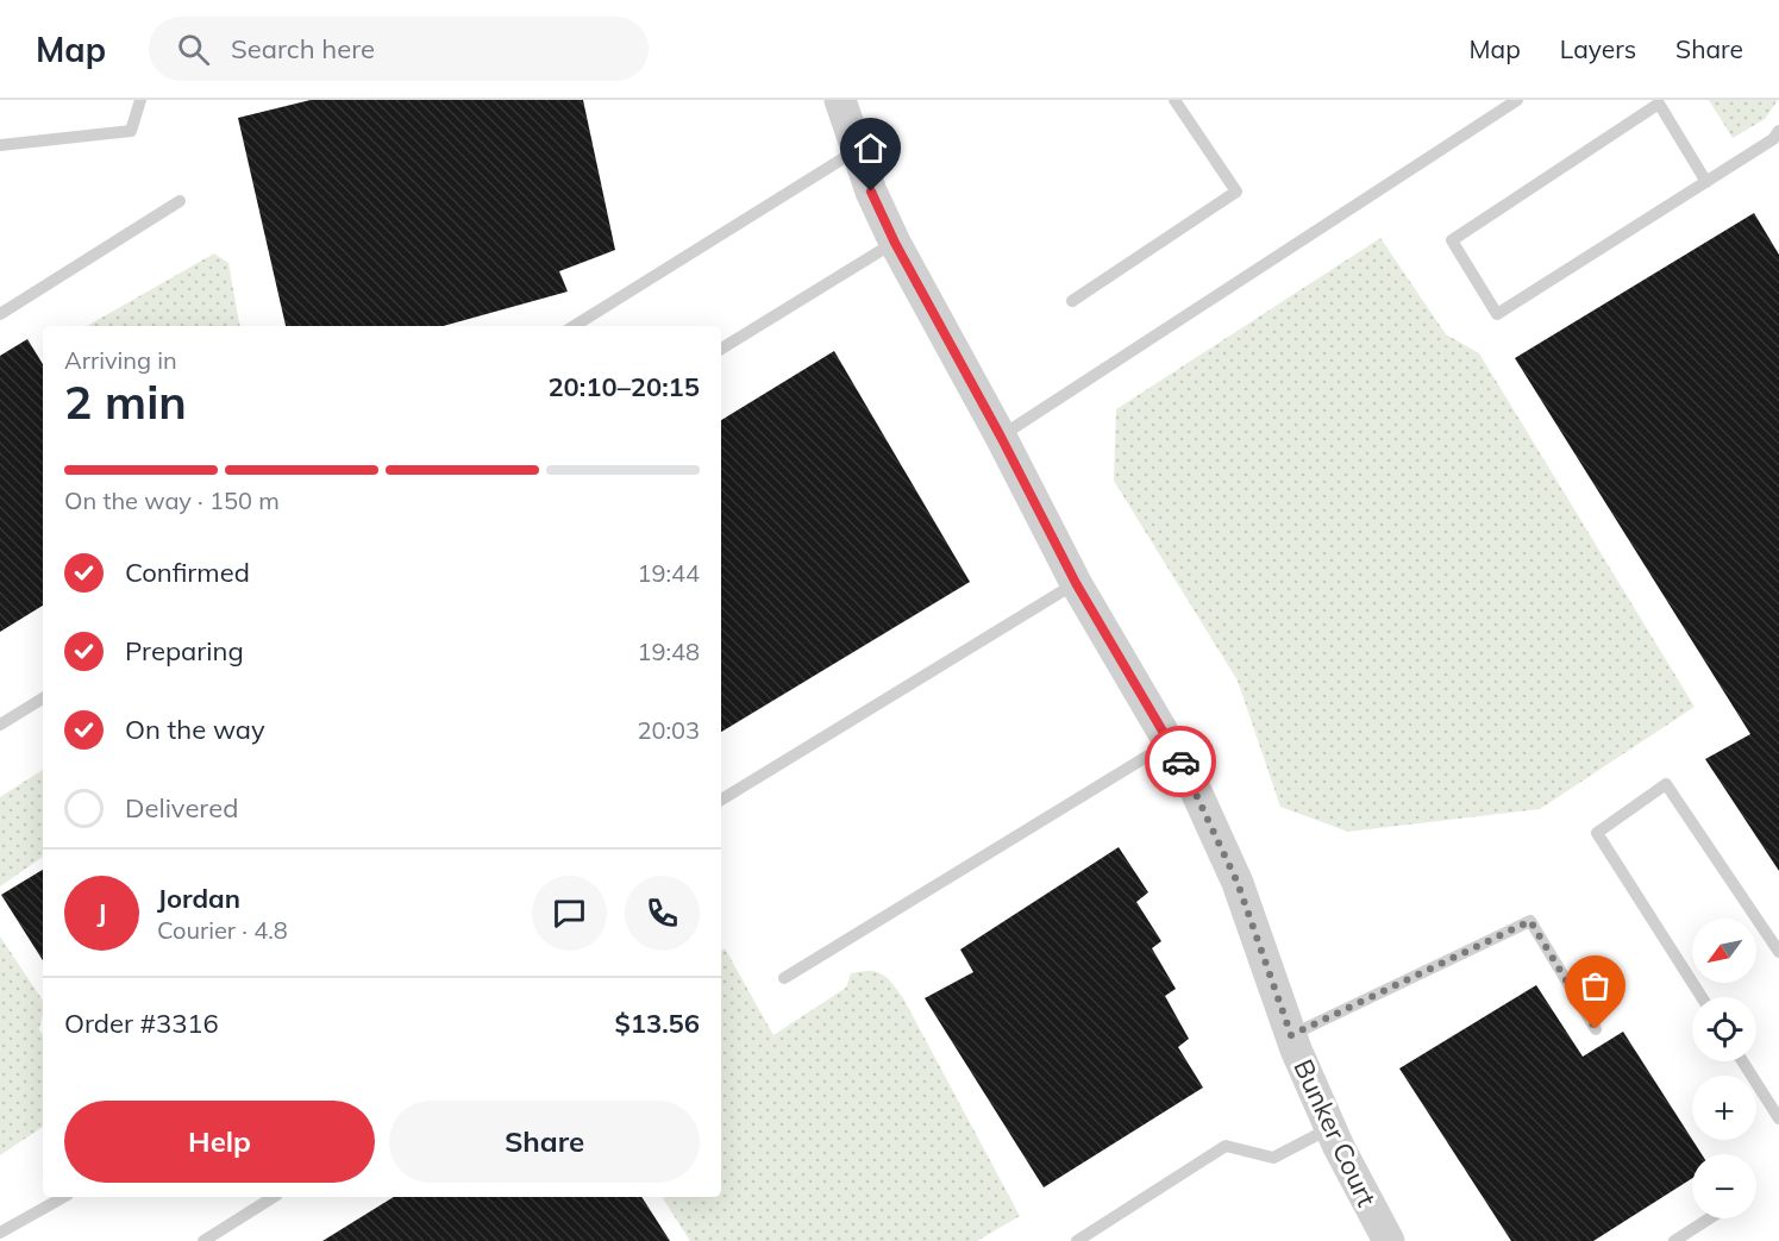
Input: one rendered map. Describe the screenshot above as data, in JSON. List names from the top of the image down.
{
  "streets": {
    "street": ["Bunker Court"]
  },
  "north": "bottom left",
  "page": {
    "header": "Map",
    "search": "Search here",
    "nav": ["Map", "Layers", "Share"],
    "heading": ["2 min", "Arriving in", "20:10–20:15"],
    "panel": [
      "Jordan",
      "Courier · 4.8",
      "Order #3316",
      "$13.56"
    ],
    "bar": "On the way · 150 m",
    "list": [
      ["Confirmed", "19:44"],
      ["Preparing", "19:48"],
      ["On the way", "20:03"],
      "Delivered"
    ],
    "round": "J",
    "map_buttons": ["+", "−"],
    "buttons": ["Help", "Share"]
  }
}
